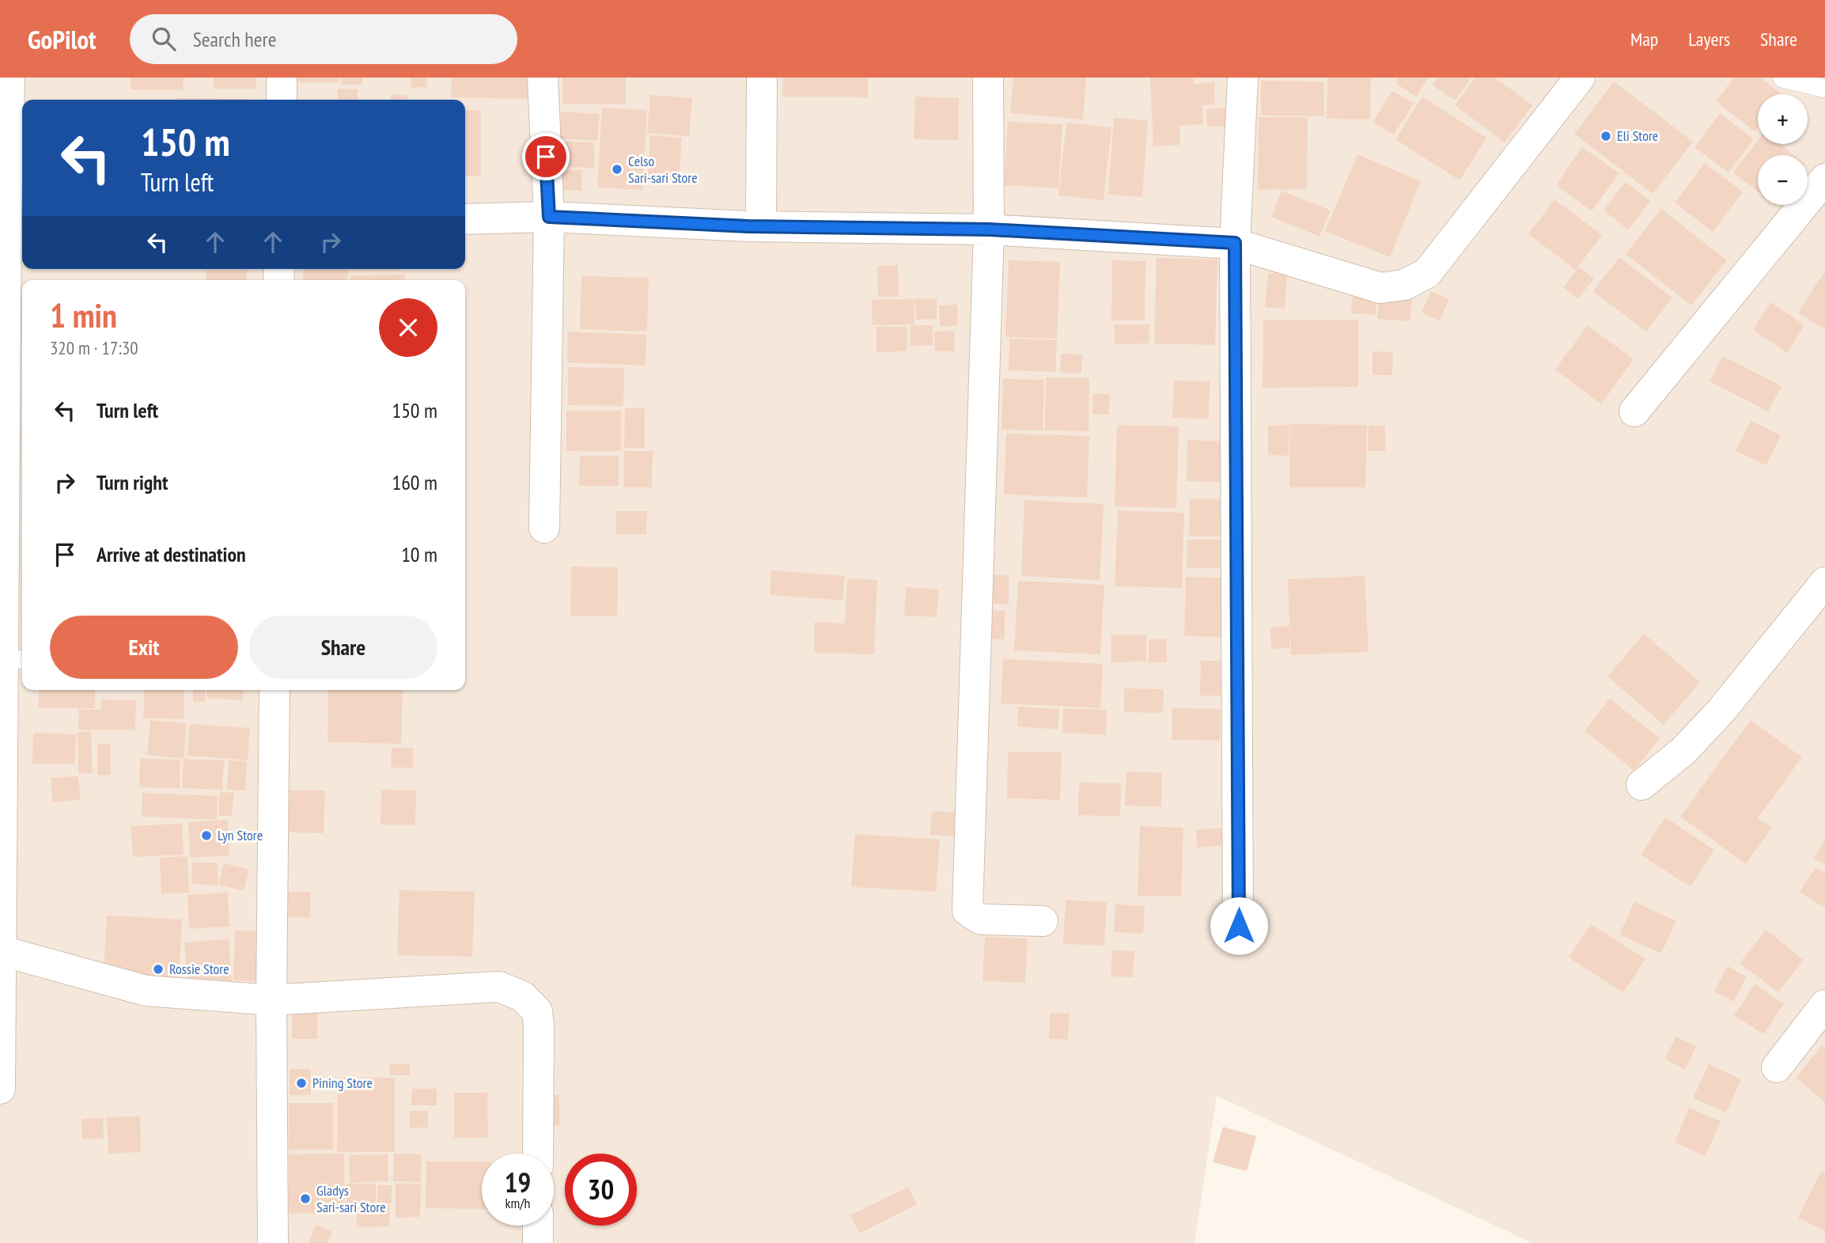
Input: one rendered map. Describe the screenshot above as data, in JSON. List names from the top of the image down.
{
  "places": [
    "Eli Store",
    "Celso Sari-sari Store",
    "Lyn Store",
    "Rossie Store",
    "Pining Store",
    "Gladys Sari-sari Store"
  ],
  "page": {
    "header": "GoPilot",
    "search": "Search here",
    "nav": ["Map", "Layers", "Share"],
    "map_buttons": ["+", "−"],
    "turn": ["150 m", "Turn left"],
    "heading": ["1 min", "320 m · 17:30"],
    "list": [
      {
        "name": "Turn left",
        "value": "150 m"
      },
      {
        "name": "Turn right",
        "value": "160 m"
      },
      {
        "name": "Arrive at destination",
        "value": "10 m"
      }
    ],
    "buttons": ["Exit", "Share"],
    "speed": "19 km/h",
    "limit": "30"
  }
}
